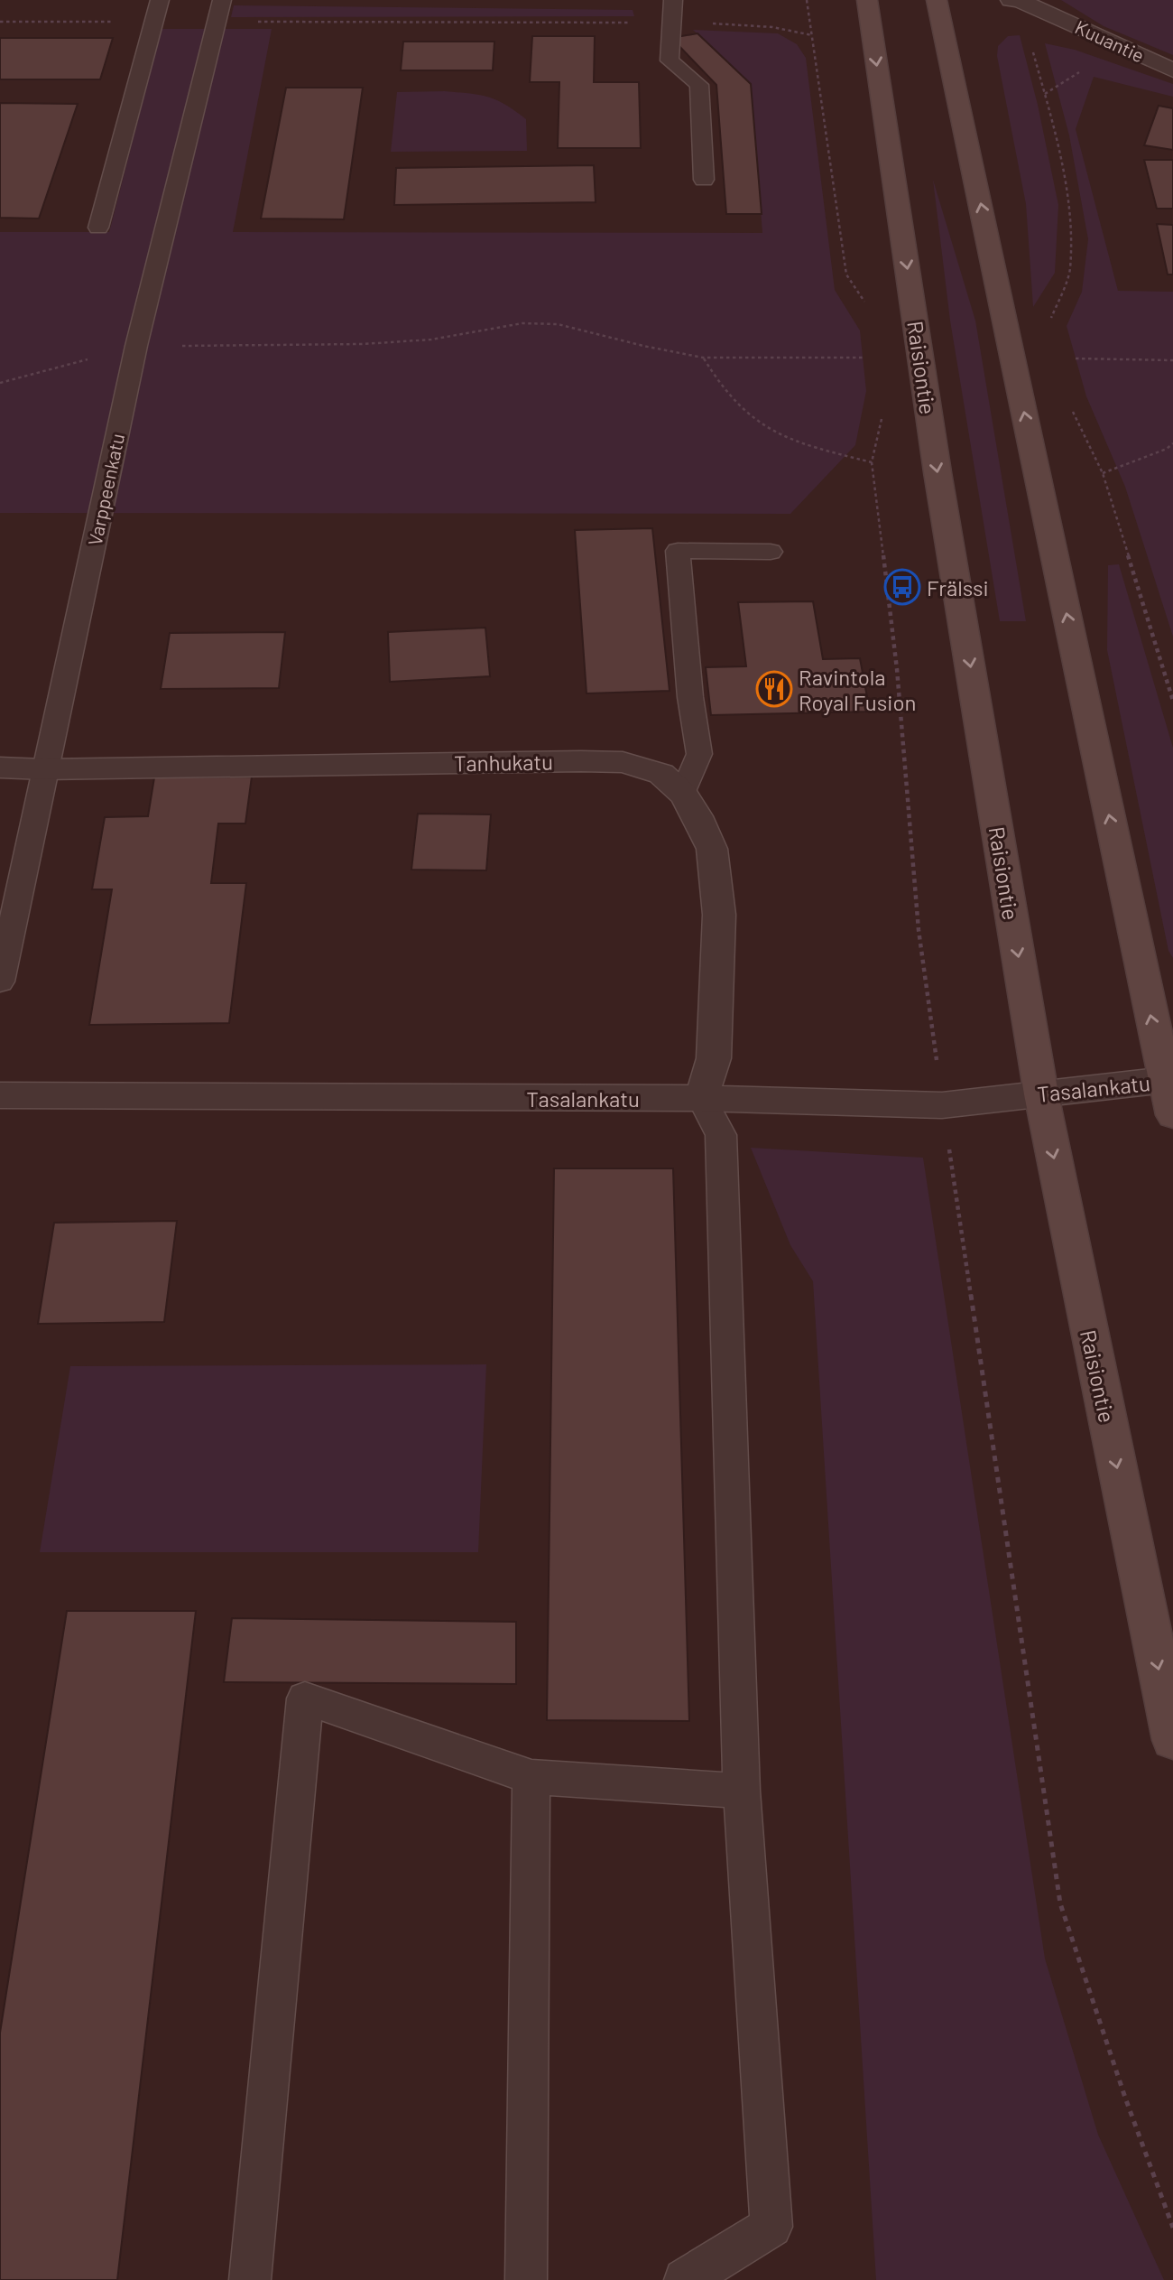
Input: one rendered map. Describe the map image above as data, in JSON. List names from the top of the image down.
{
  "streets": {
    "main road": ["Raisiontie"],
    "street": ["Kuuantie", "Tanhukatu", "Tasalankatu"],
    "lane": ["Varppeenkatu"]
  },
  "crossings": [
    ["Raisiontie", "Tasalankatu"],
    ["Varppeenkatu", "Tanhukatu"],
    ["Tanhukatu", "Tasalankatu"]
  ],
  "places": {
    "bus stop": ["Frälssi"],
    "restaurant": ["Ravintola Royal Fusion"]
  }
}
